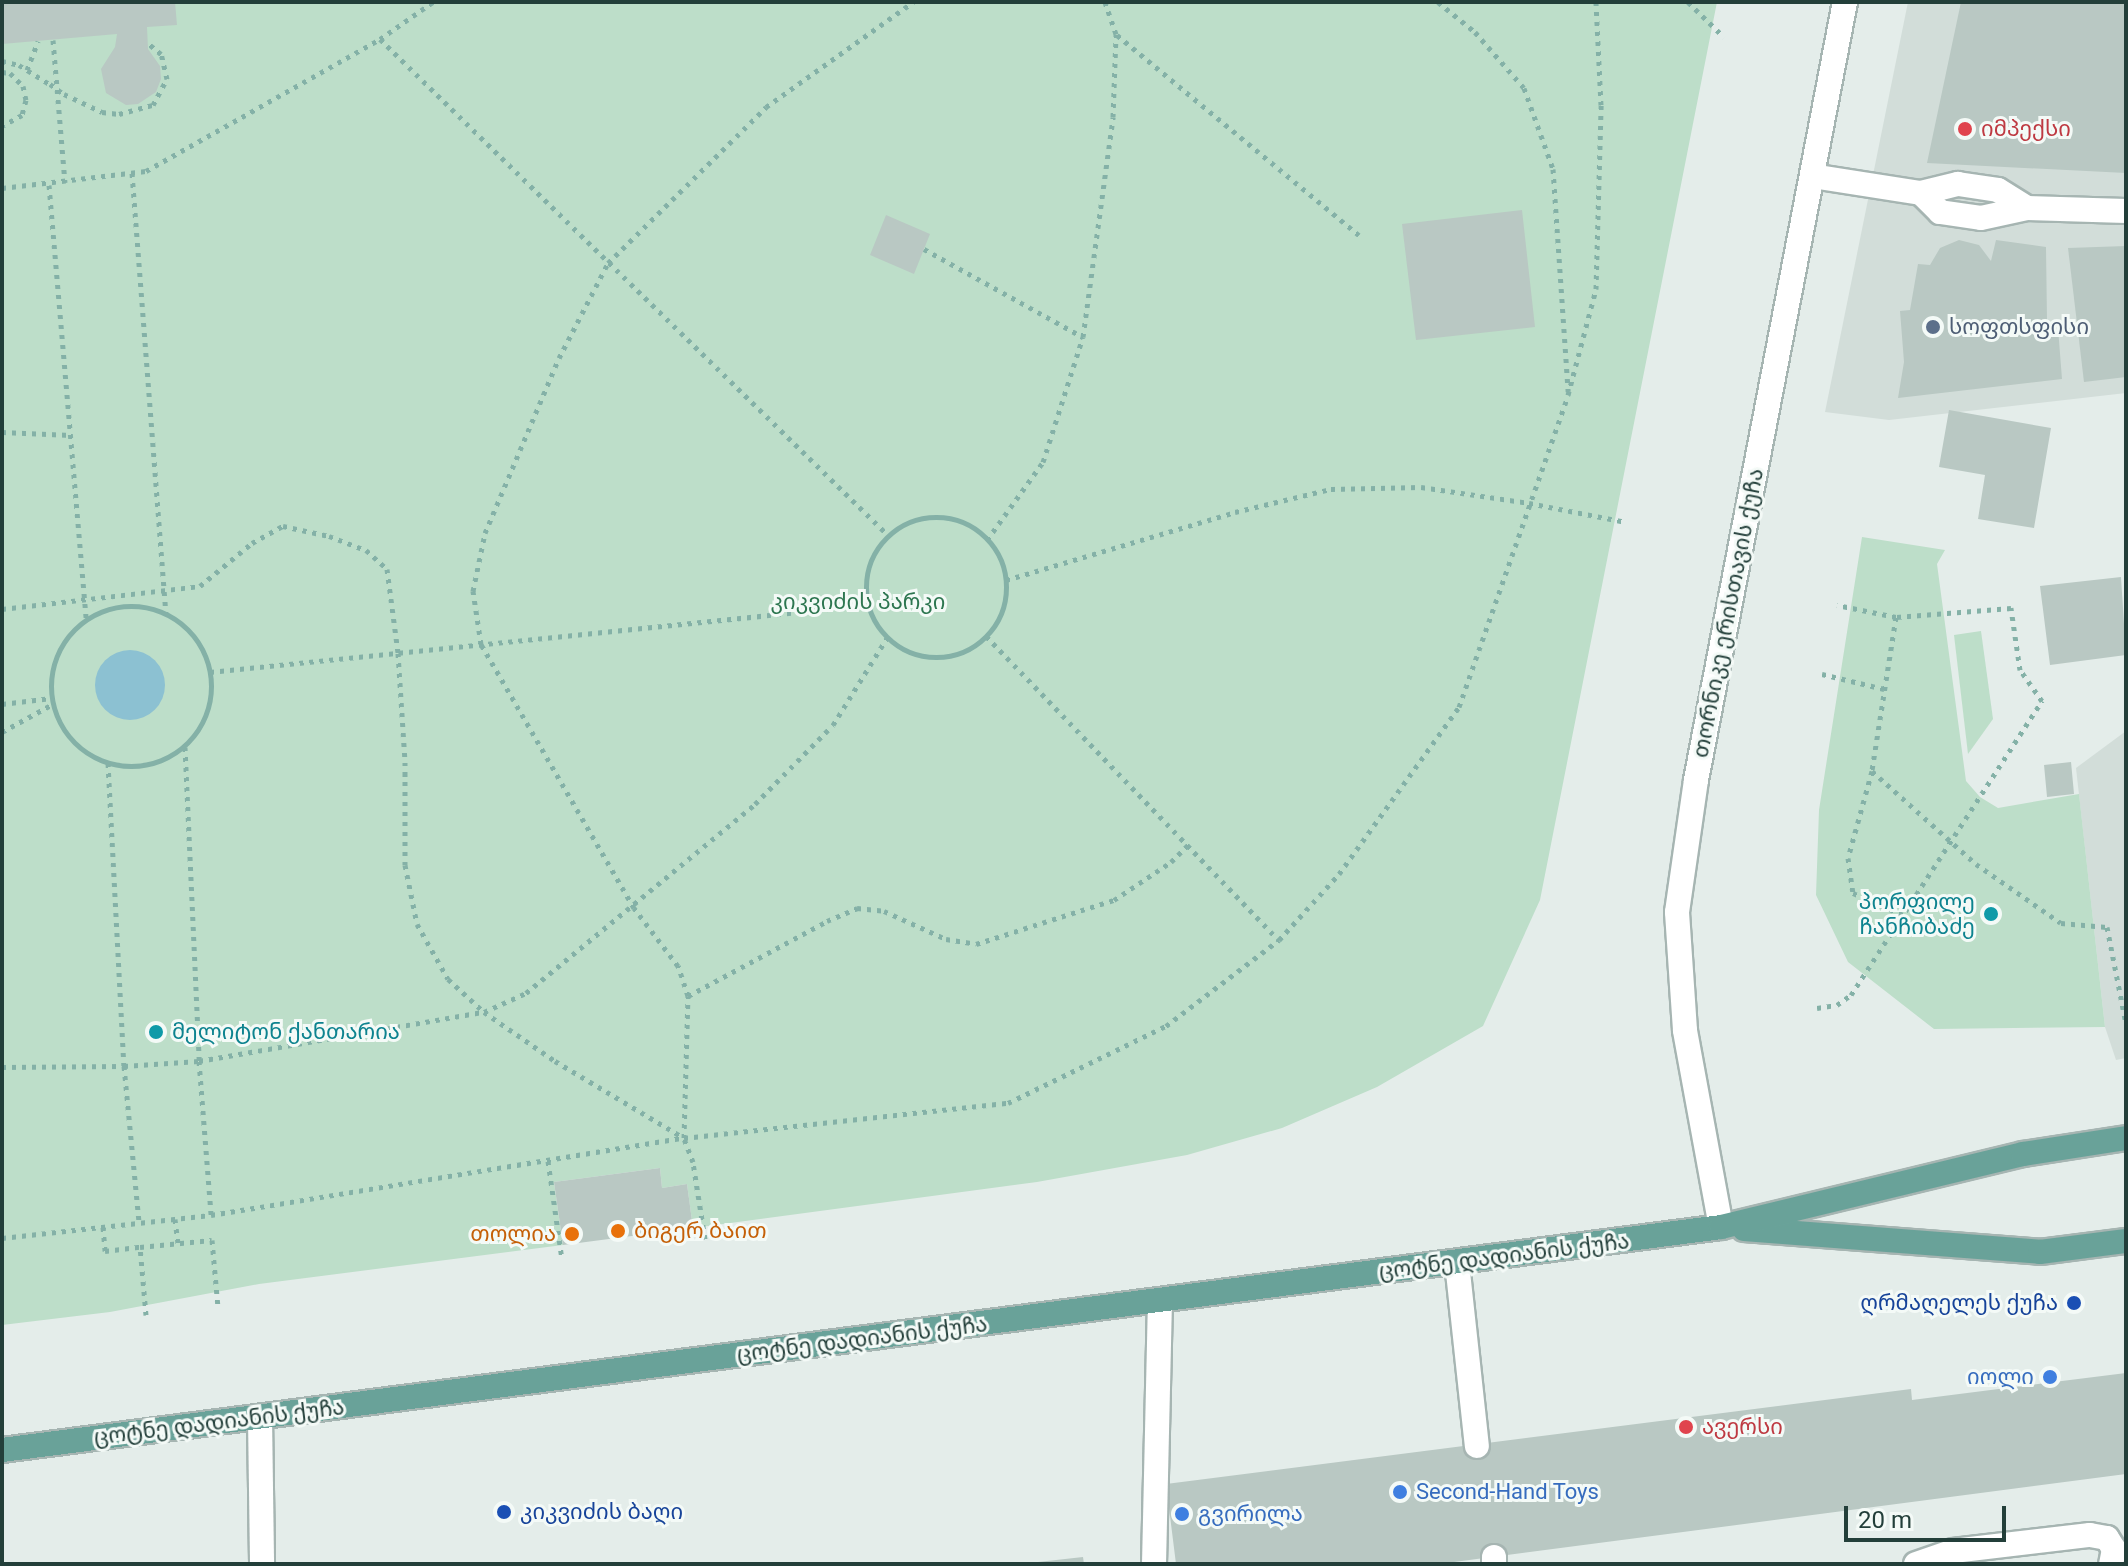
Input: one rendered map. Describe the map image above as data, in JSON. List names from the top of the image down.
{
  "streets": {
    "main road": ["თორნიკე ერისთავის ქუჩა", "ცოტნე დადიანის ქუჩა"]
  },
  "crossings": [
    ["თორნიკე ერისთავის ქუჩა", "ცოტნე დადიანის ქუჩა"]
  ],
  "parks": ["კიკვიძის პარკი"],
  "places": [
    "იმპექსი",
    "სოფთსფისი",
    "პორფილე ჩანჩიბაძე",
    "მელიტონ ქანთარია",
    "ბიგერ ბაით",
    "თოლია",
    "ღრმაღელეს ქუჩა",
    "იოლი",
    "ავერსი",
    "Second-Hand Toys",
    "კიკვიძის ბაღი",
    "გვირილა"
  ],
  "scale_bar": "20 m"
}
